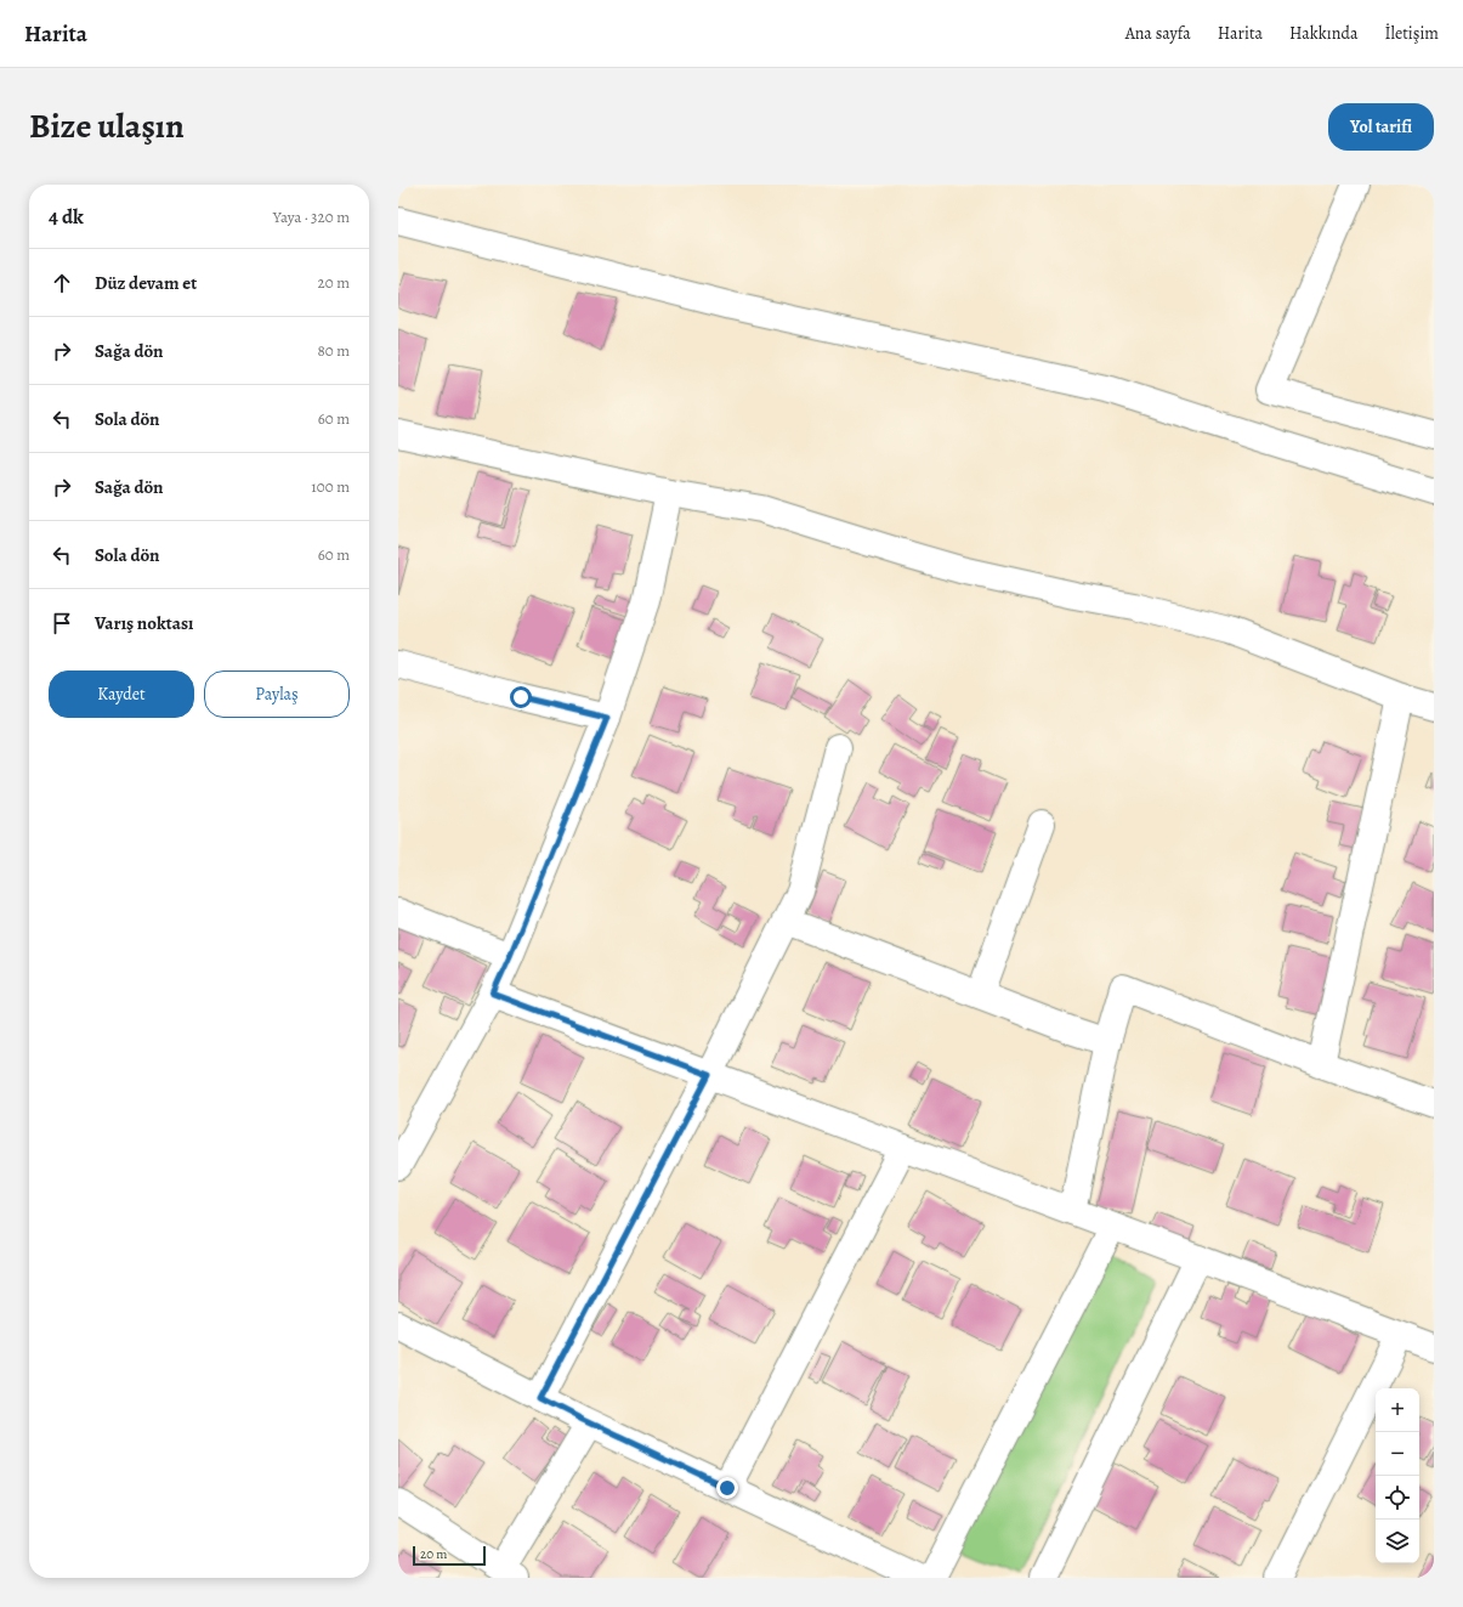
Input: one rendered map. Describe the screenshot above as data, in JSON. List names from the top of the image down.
{
  "scale_bar": "20 m",
  "page": {
    "header": "Harita",
    "nav": [
      "Ana sayfa",
      "Harita",
      "Hakkında",
      "İletişim"
    ],
    "title": "Bize ulaşın",
    "buttons": [
      "Yol tarifi",
      ["Kaydet", "Paylaş"]
    ],
    "heading": ["4 dk", "Yaya · 320 m"],
    "list": [
      ["Düz devam et", "20 m"],
      ["Sağa dön", "80 m"],
      ["Sola dön", "60 m"],
      ["Sağa dön", "100 m"],
      ["Sola dön", "60 m"],
      "Varış noktası"
    ],
    "map_buttons": ["+", "−"],
    "scale": "20 m"
  }
}
